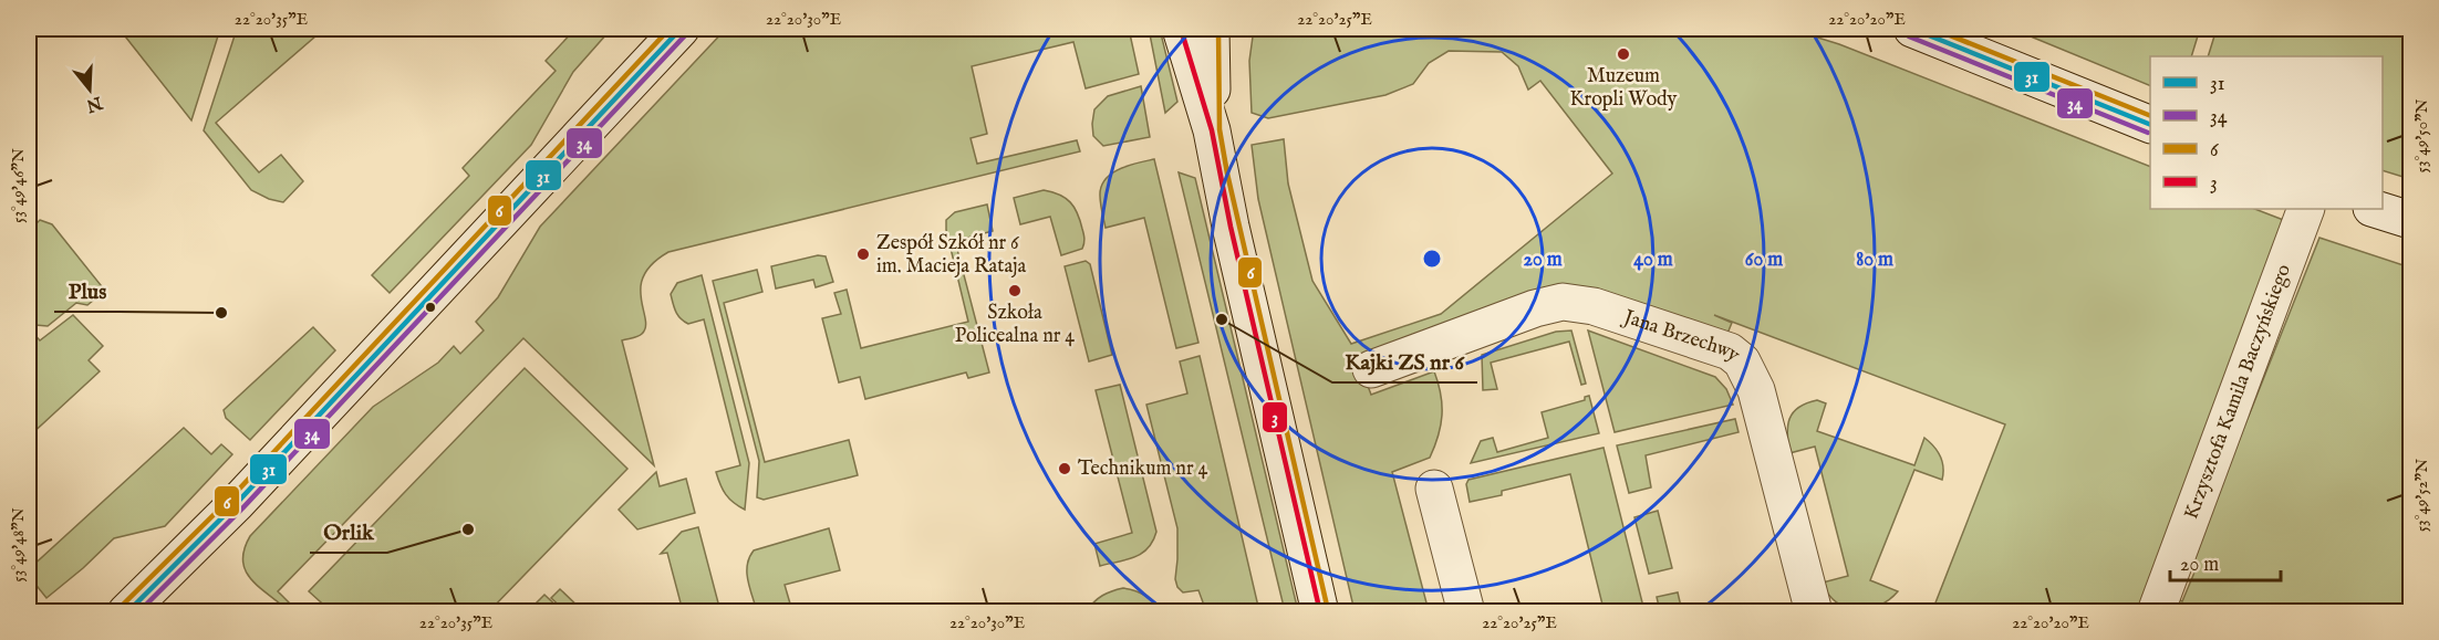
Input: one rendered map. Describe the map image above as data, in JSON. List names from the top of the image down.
{
  "streets": {
    "street": ["Jana Brzechwy", "Krzysztofa Kamila Baczyńskiego"]
  },
  "places": [
    "Muzeum Kropli Wody",
    "Zespół Szkół nr 6 im. Macieja Rataja",
    "Szkoła Policealna nr 4",
    "Plus",
    "Kajki ZS nr 6",
    "Technikum nr 4",
    "Orlik"
  ],
  "lines": [
    "transit line 31",
    "transit line 6",
    "transit line 3",
    "transit line 34"
  ],
  "legend": [
    "31",
    "34",
    "6",
    "3"
  ],
  "scale_bar": "20 m",
  "north": "bottom",
  "coordinates": [
    "22°20'35\"E",
    "22°20'30\"E",
    "22°20'25\"E",
    "22°20'20\"E",
    "53°49'50\"N",
    "53°49'46\"N",
    "53°49'52\"N",
    "53°49'48\"N"
  ],
  "rings": [
    "20 m",
    "40 m",
    "60 m",
    "80 m"
  ]
}
